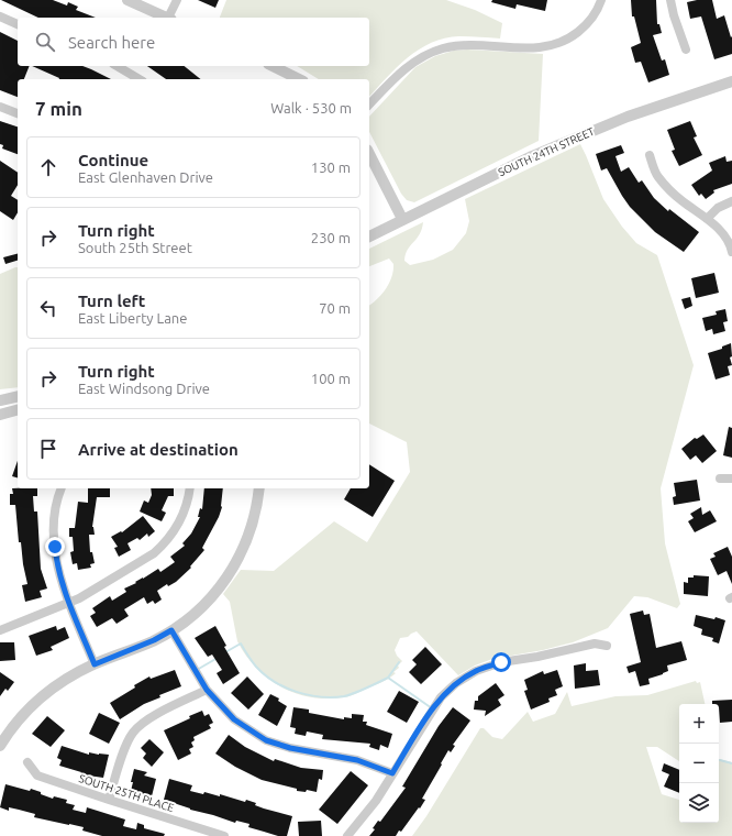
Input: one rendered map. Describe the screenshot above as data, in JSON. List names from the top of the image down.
{
  "streets": {
    "street": ["SOUTH 24TH STREET", "SOUTH 25TH PLACE"]
  },
  "page": {
    "search": "Search here",
    "heading": ["7 min", "Walk · 530 m"],
    "list": [
      ["Continue", "East Glenhaven Drive", "130 m"],
      ["Turn right", "South 25th Street", "230 m"],
      ["Turn left", "East Liberty Lane", "70 m"],
      ["Turn right", "East Windsong Drive", "100 m"],
      "Arrive at destination"
    ],
    "map_buttons": ["+", "−"]
  }
}
